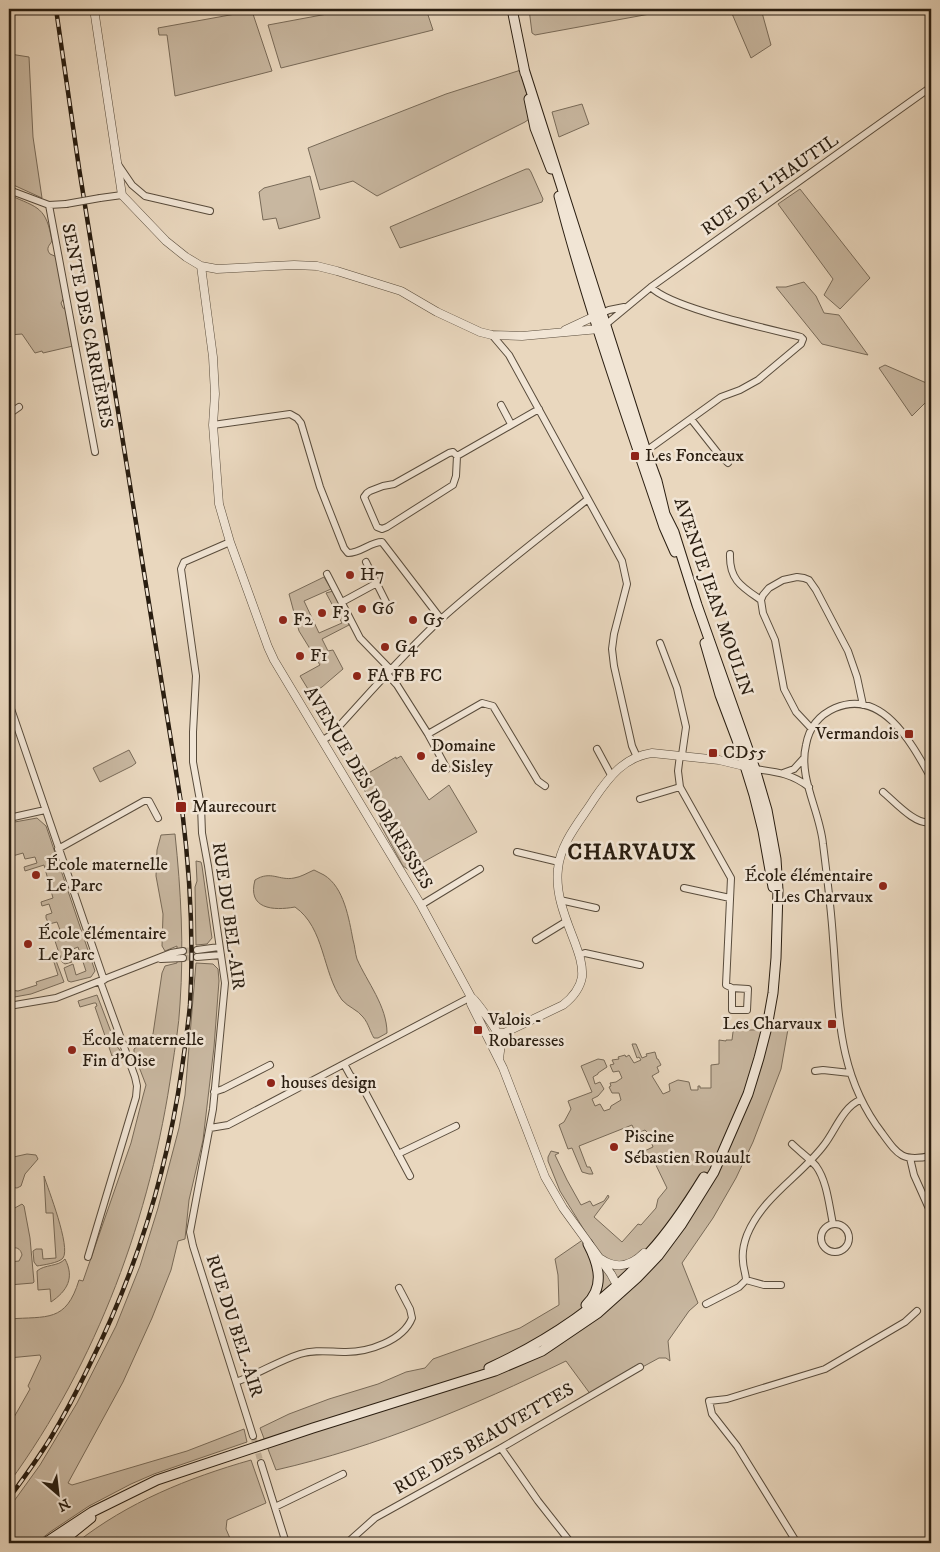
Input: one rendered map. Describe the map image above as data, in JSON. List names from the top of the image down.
{
  "streets": {
    "main road": ["AVENUE JEAN MOULIN"],
    "street": [
      "RUE DE L'HAUTIL",
      "SENTE DES CARRIÈRES",
      "AVENUE DES ROBARESSES",
      "RUE DU BEL-AIR",
      "RUE DES BEAUVETTES"
    ]
  },
  "crossings": [
    ["RUE DE L'HAUTIL", "AVENUE JEAN MOULIN"],
    ["RUE DE L'HAUTIL", "AVENUE DES ROBARESSES"],
    ["AVENUE DES ROBARESSES", "RUE DU BEL-AIR"]
  ],
  "districts": ["CHARVAUX"],
  "places": {
    "transit": [
      "Les Fonceaux",
      "Vermandois",
      "CD55",
      "Maurecourt",
      "Les Charvaux",
      "Valois - Robaresses"
    ],
    "other": [
      "H7",
      "G6",
      "F3",
      "F2",
      "G5",
      "G4",
      "F1",
      "FA FB FC",
      "Domaine de Sisley",
      "École maternelle Le Parc",
      "École élémentaire Les Charvaux",
      "École élémentaire Le Parc",
      "École maternelle Fin d'Oise",
      "houses design",
      "Piscine Sébastien Rouault"
    ]
  },
  "north": "bottom right"
}
